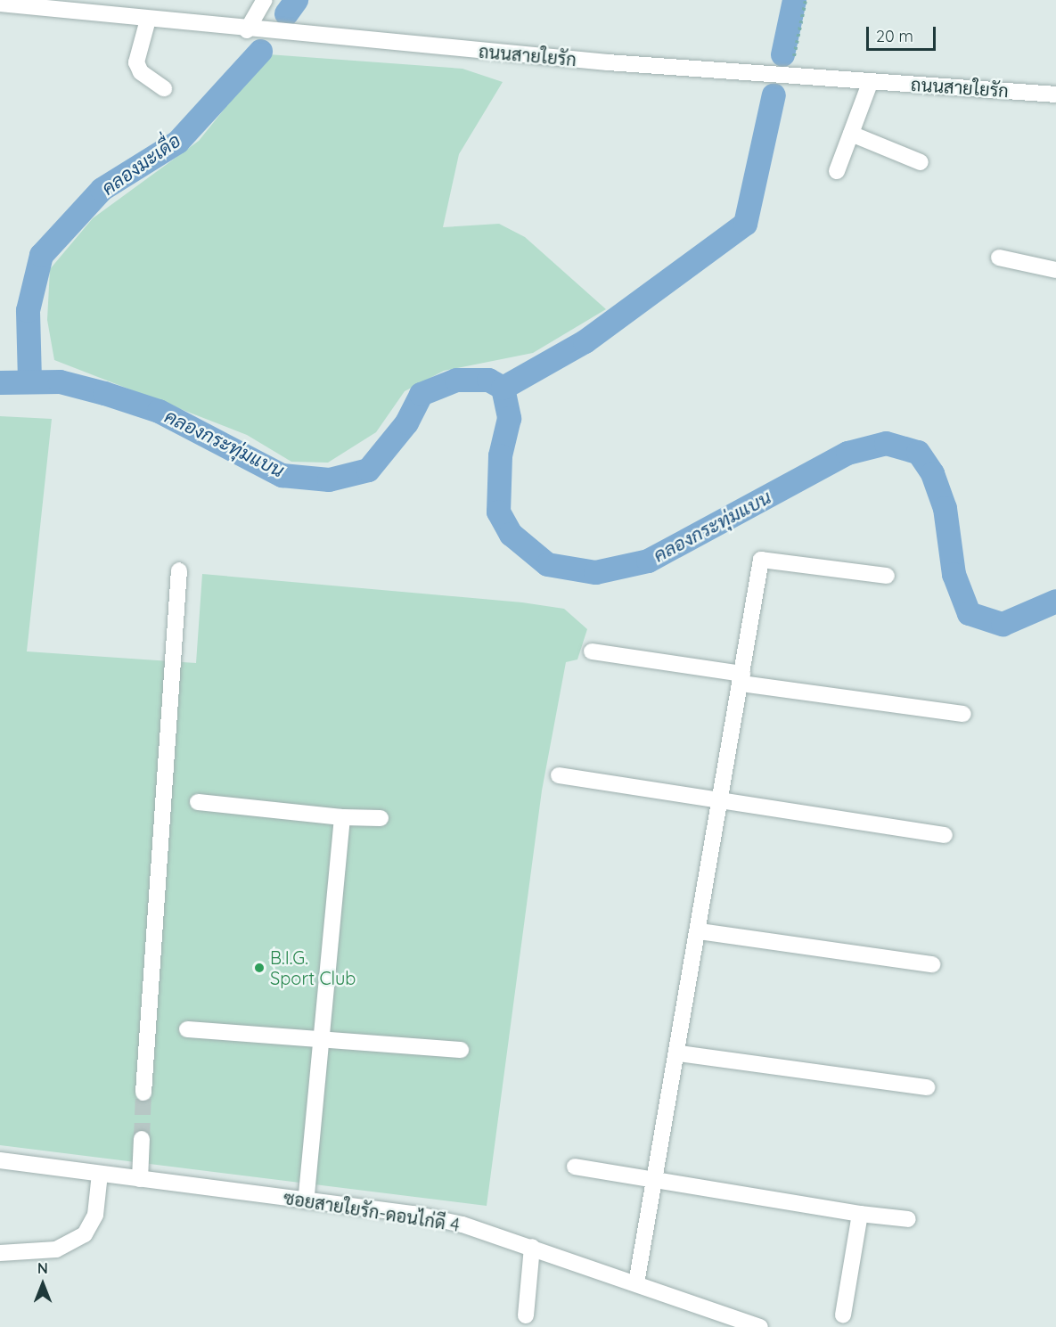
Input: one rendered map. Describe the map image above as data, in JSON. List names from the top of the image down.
{
  "streets": {
    "street": ["ถนนสายใยรัก", "ซอยสายใยรัก-ดอนไก่ดี 4"]
  },
  "water": ["คลองมะเดื่อ", "คลองกระทุ่มแบน"],
  "places": ["B.I.G. Sport Club"],
  "scale_bar": "20 m",
  "north": "top"
}
